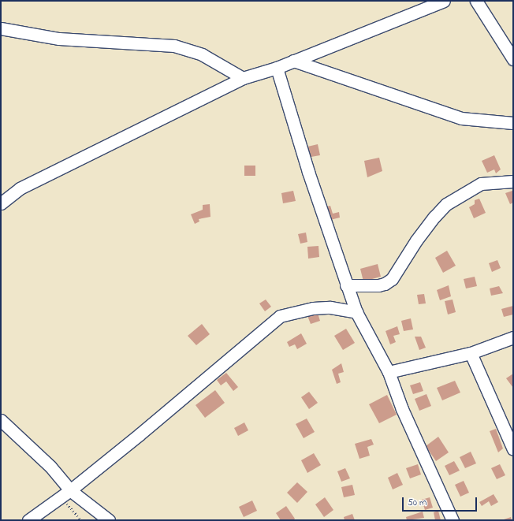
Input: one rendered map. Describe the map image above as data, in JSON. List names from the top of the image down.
{
  "scale_bar": "50 m"
}
